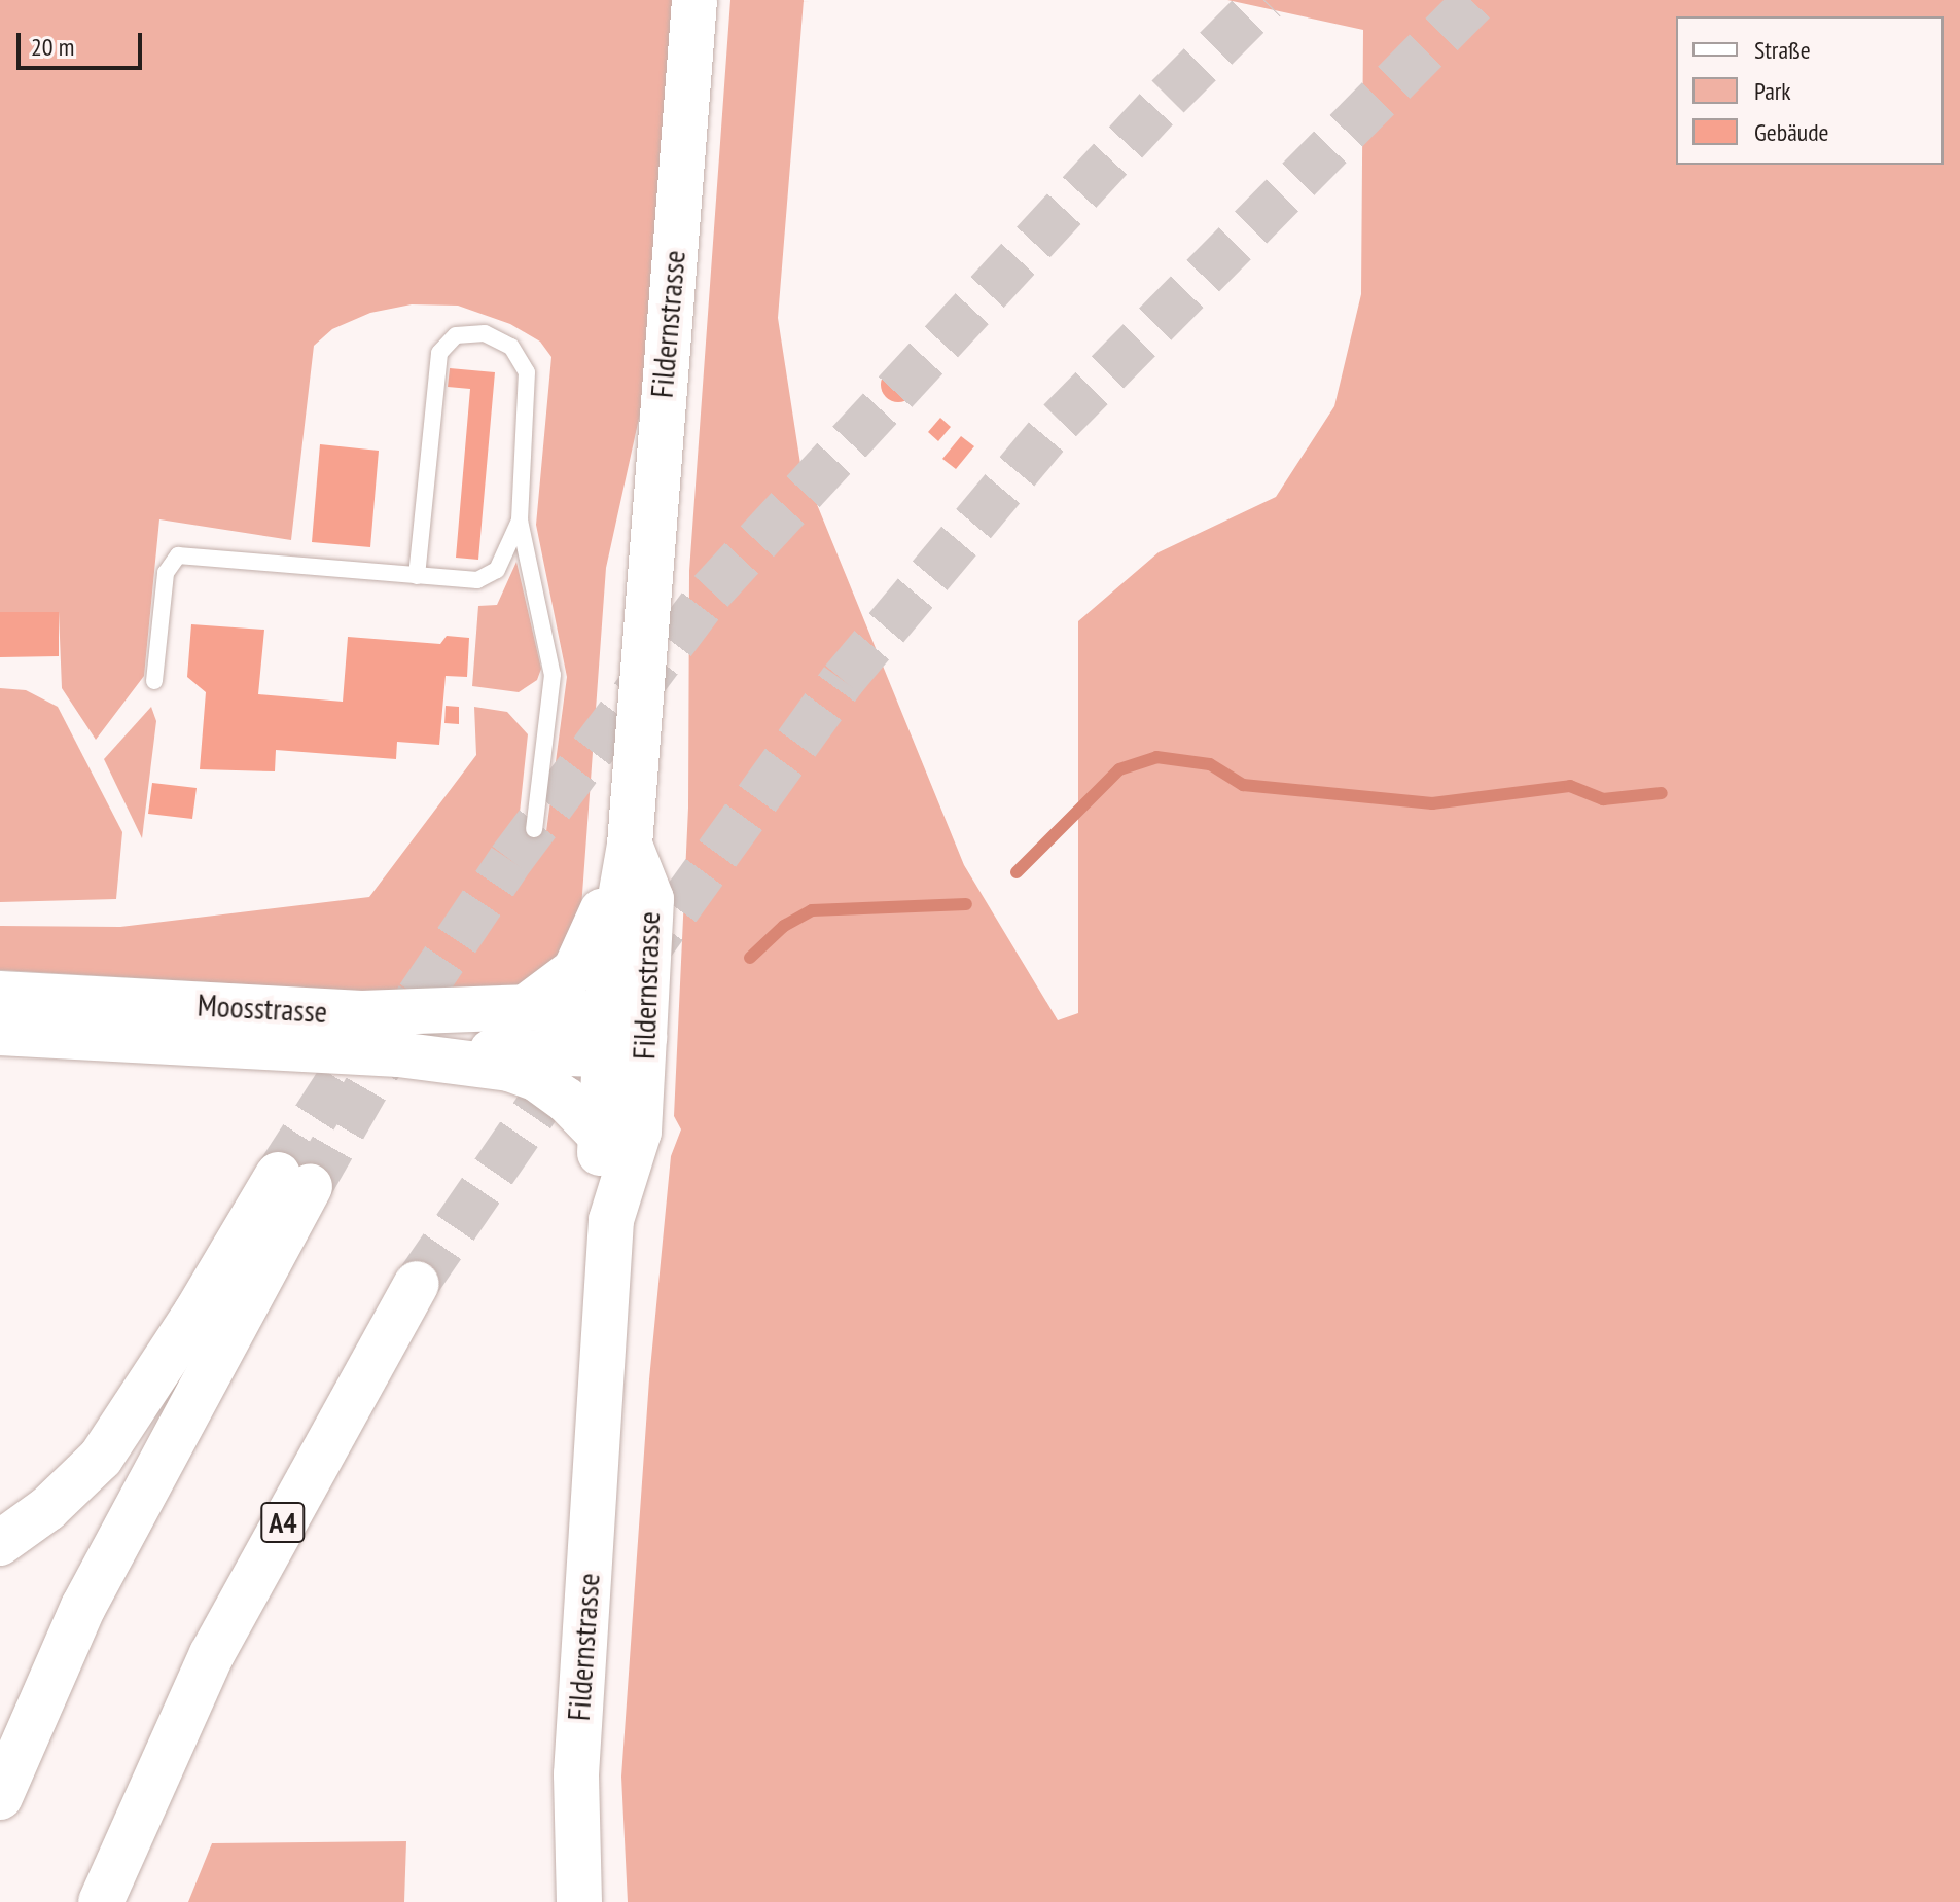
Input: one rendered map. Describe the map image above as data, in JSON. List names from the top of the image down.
{
  "streets": {
    "main road": ["Fildernstrasse", "Moosstrasse", "A4"]
  },
  "crossings": [
    ["Fildernstrasse", "Moosstrasse"]
  ],
  "legend": ["Straße", "Park", "Gebäude"],
  "scale_bar": "20 m"
}
